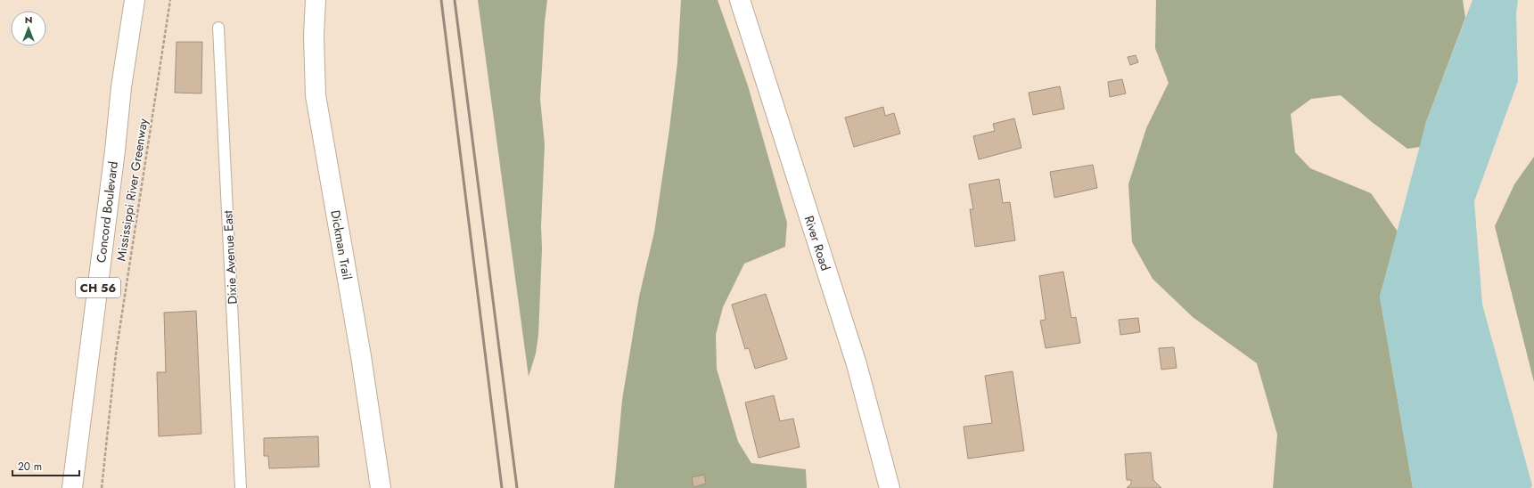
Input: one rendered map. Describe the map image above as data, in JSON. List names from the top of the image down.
{
  "streets": {
    "street": [
      "Concord Boulevard",
      "River Road",
      "Dickman Trail",
      "CH 56"
    ],
    "lane": ["Dixie Avenue East"],
    "path": ["Mississippi River Greenway"]
  },
  "scale_bar": "20 m",
  "north": "top"
}
